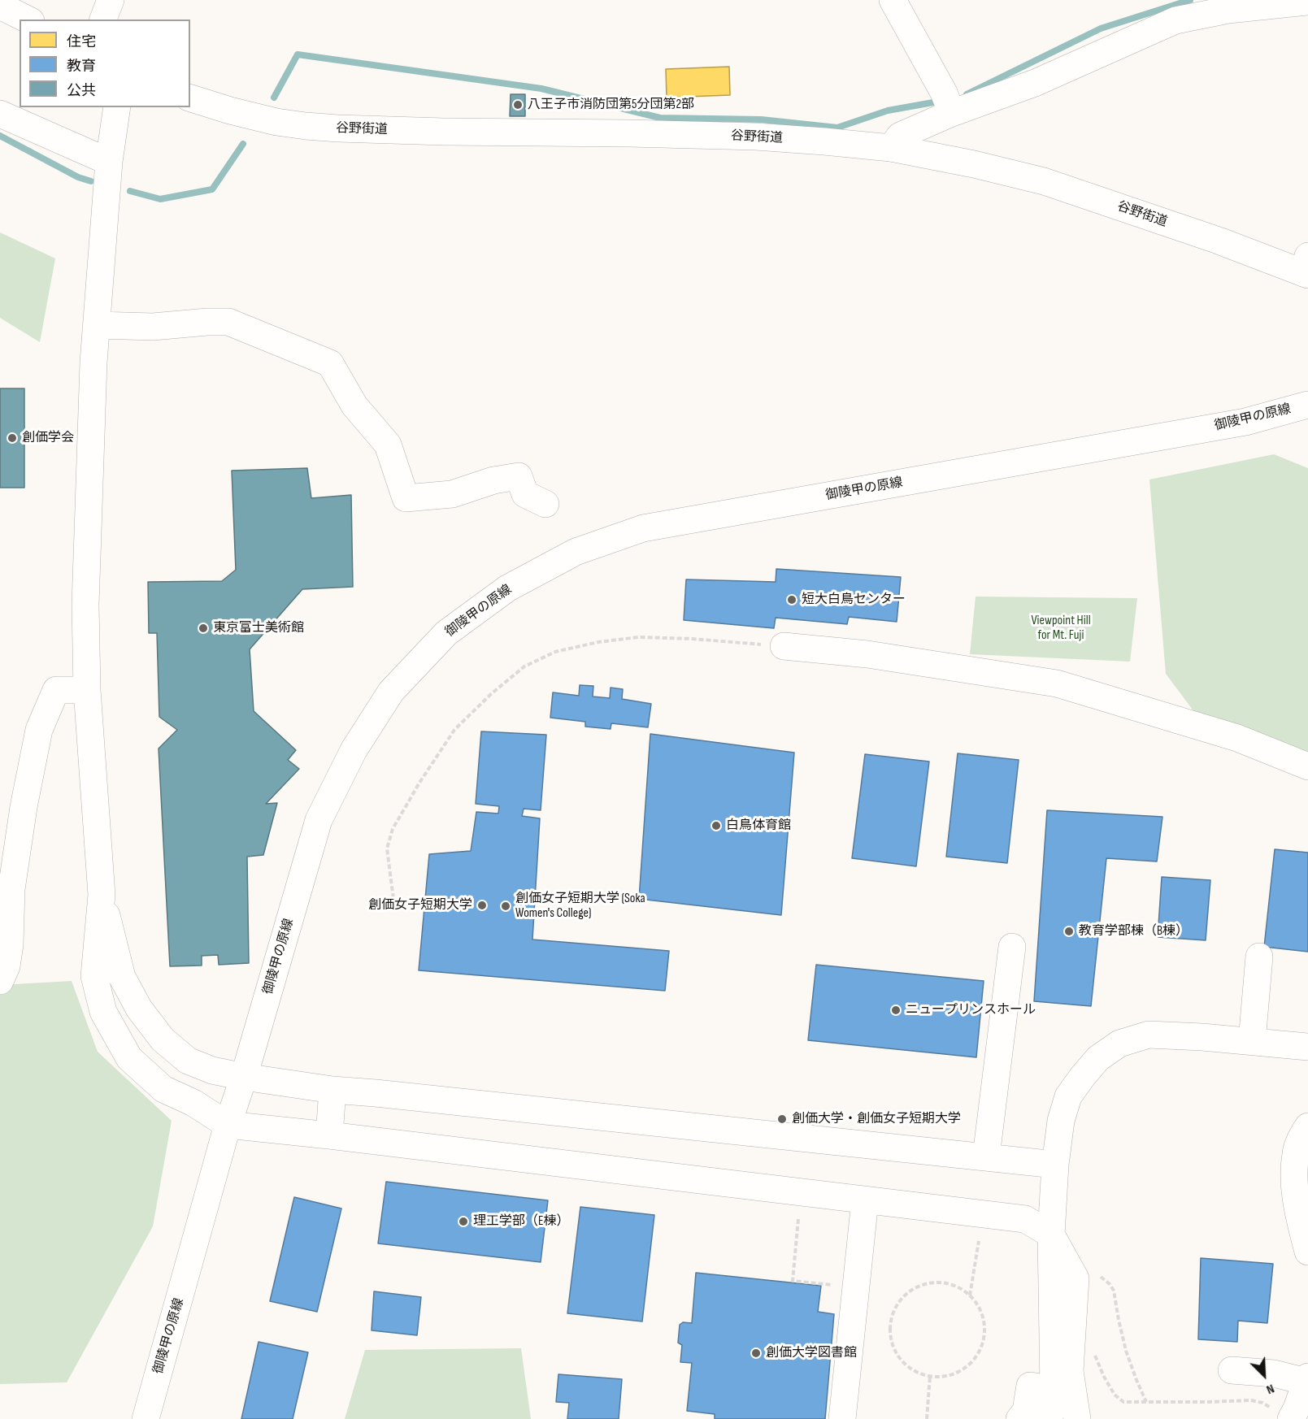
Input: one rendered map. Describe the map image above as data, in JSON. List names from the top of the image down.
{
  "streets": {
    "street": ["谷野街道", "御陵甲の原線"]
  },
  "parks": ["Viewpoint Hill for Mt. Fuji"],
  "places": [
    "八王子市消防団第5分団第2部",
    "創価学会",
    "短大白鳥センター",
    "東京富士美術館",
    "白鳥体育館",
    "創価女子短期大学",
    "創価女子短期大学 (Soka Women's College)",
    "教育学部棟（B棟）",
    "ニュープリンスホール",
    "創価大学・創価女子短期大学",
    "理工学部（E棟）",
    "創価大学図書館"
  ],
  "legend": ["住宅", "教育", "公共"],
  "north": "bottom right"
}
